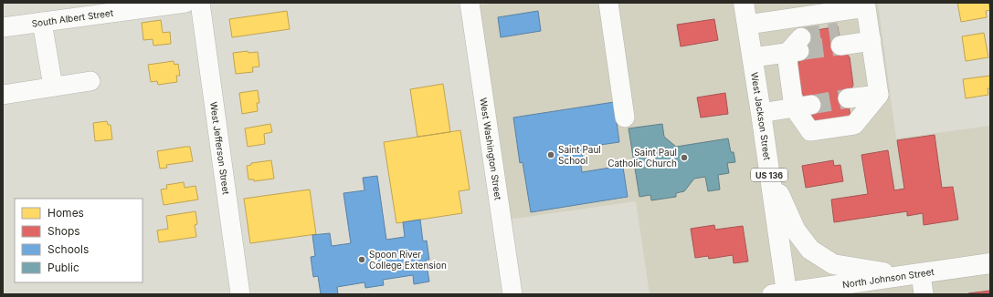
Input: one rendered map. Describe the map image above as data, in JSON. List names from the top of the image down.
{
  "streets": {
    "main road": ["West Jackson Street", "US 136", "North Johnson Street"],
    "street": ["South Albert Street", "West Jefferson Street", "West Washington Street"]
  },
  "crossings": [
    ["West Jackson Street", "North Johnson Street"]
  ],
  "places": ["Saint Paul School", "Saint Paul Catholic Church", "Spoon River College Extension"],
  "legend": [
    "Homes",
    "Shops",
    "Schools",
    "Public"
  ]
}
